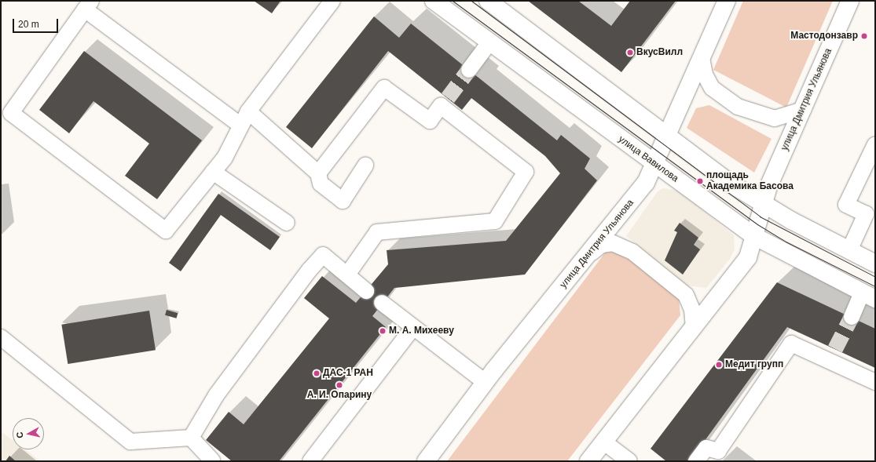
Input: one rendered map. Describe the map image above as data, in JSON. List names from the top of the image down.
{
  "streets": {
    "main road": ["улица Дмитрия Ульянова", "улица Вавилова"]
  },
  "crossings": [
    ["улица Дмитрия Ульянова", "улица Вавилова"]
  ],
  "places": [
    "Мастодонзавр",
    "ВкусВилл",
    "площадь Академика Басова",
    "М. А. Михееву",
    "Медит групп",
    "ДАС-1 РАН",
    "А. И. Опарину"
  ],
  "scale_bar": "20 m",
  "north": "left"
}
